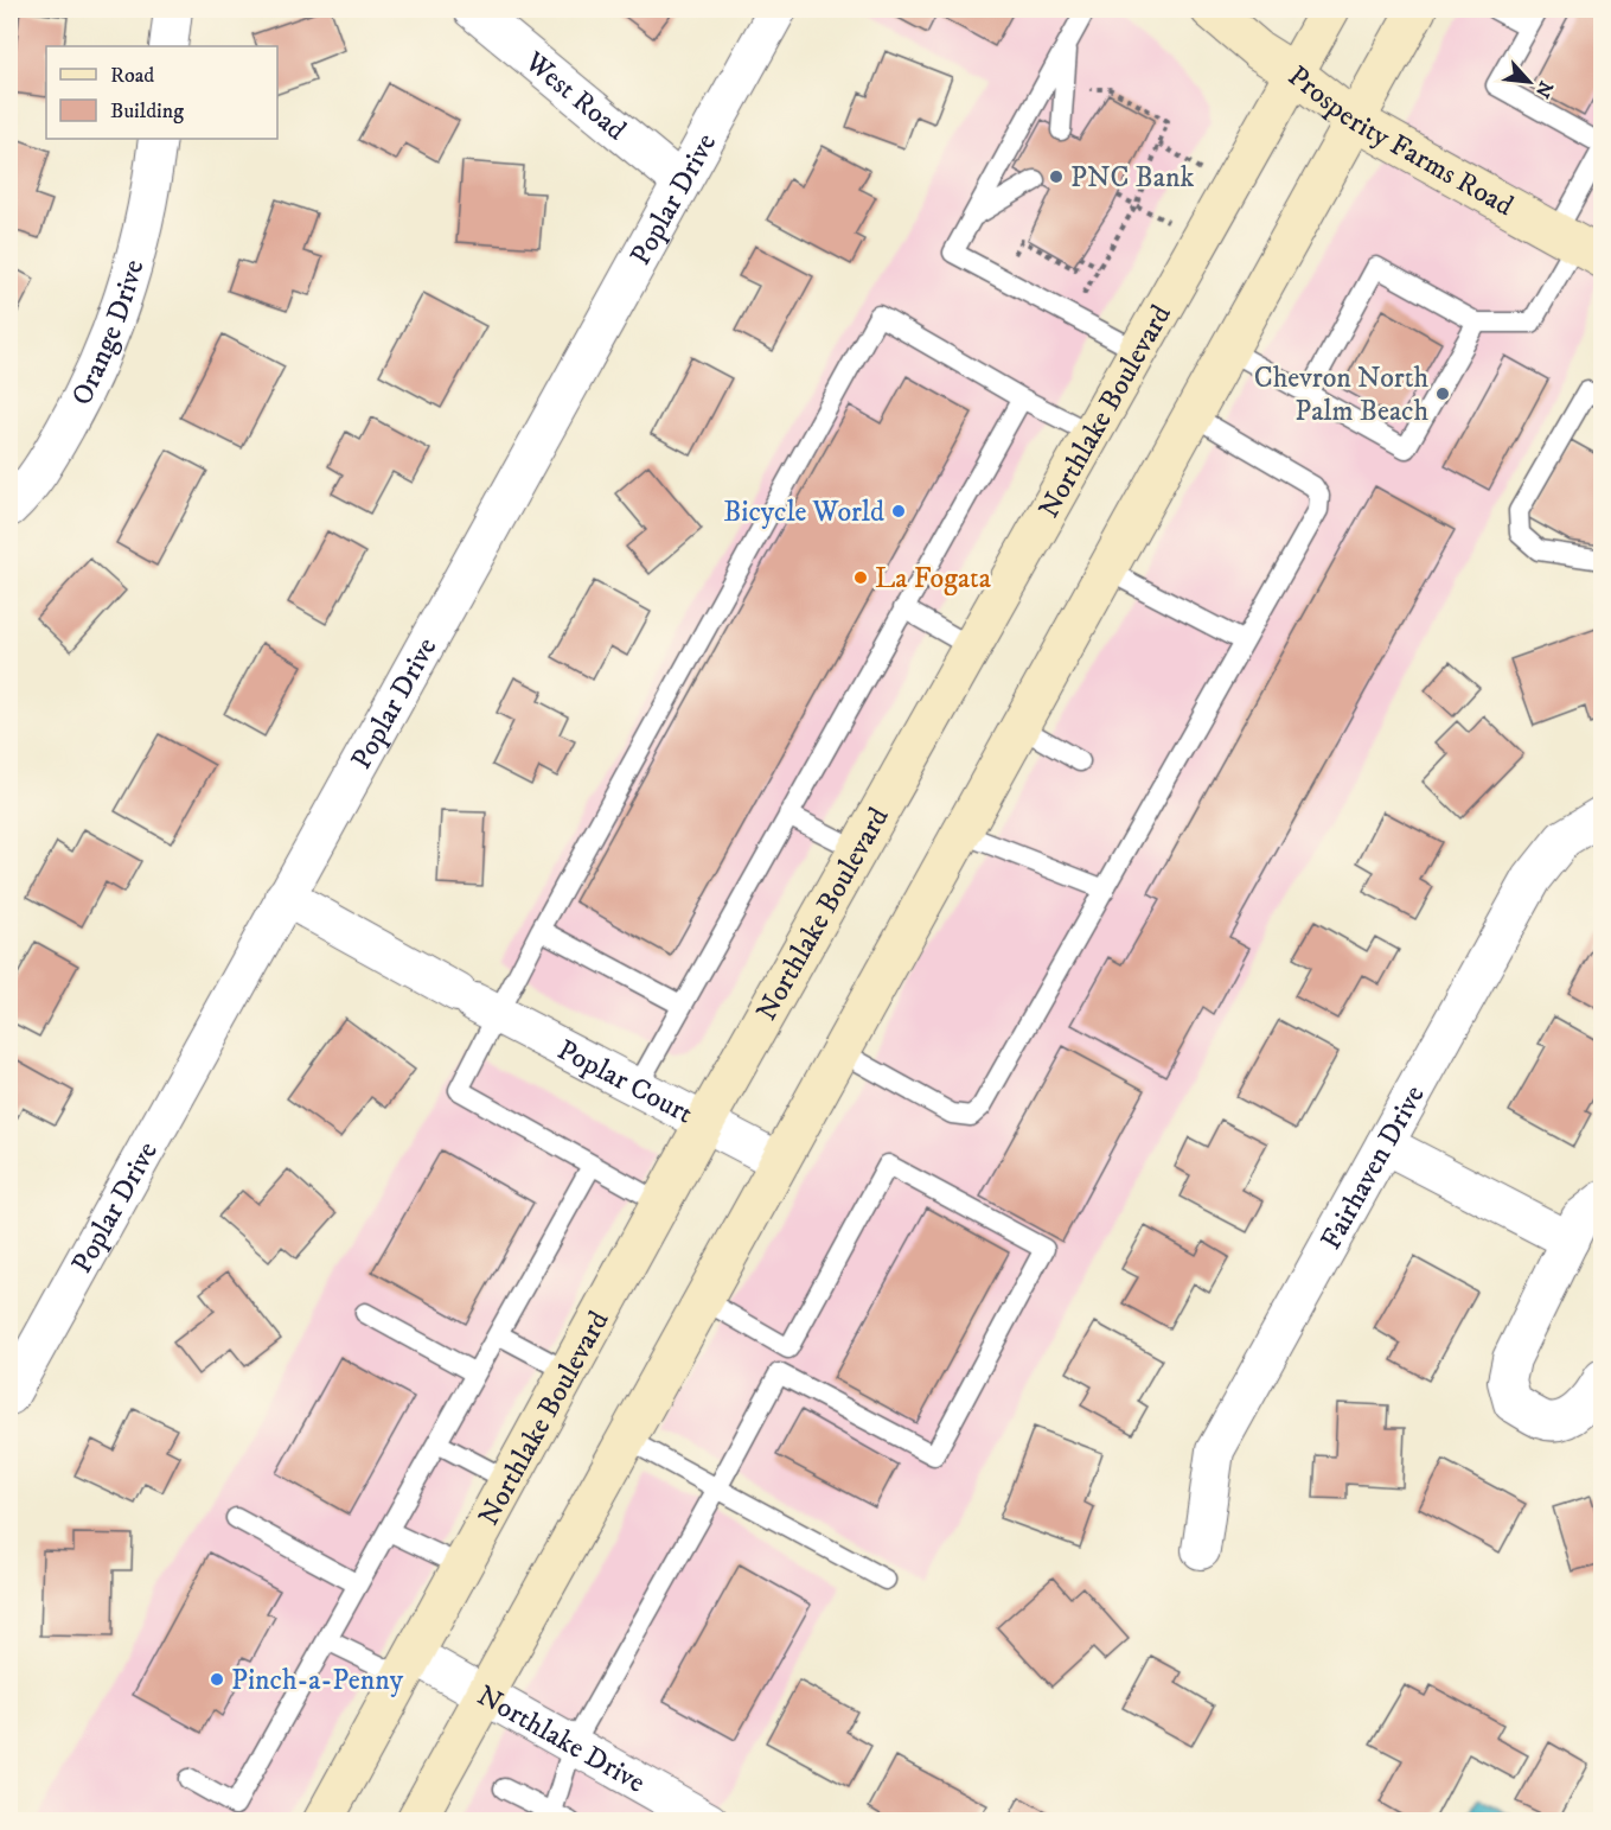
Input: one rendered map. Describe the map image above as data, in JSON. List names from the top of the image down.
{
  "streets": {
    "main road": ["Prosperity Farms Road", "Northlake Boulevard"],
    "street": [
      "West Road",
      "Poplar Drive",
      "Orange Drive",
      "Poplar Court",
      "Fairhaven Drive",
      "Northlake Drive"
    ]
  },
  "crossings": [
    ["West Road", "Poplar Drive"],
    ["Prosperity Farms Road", "Northlake Boulevard"],
    ["Poplar Drive", "Poplar Court"],
    ["Northlake Boulevard", "Poplar Court"],
    ["Northlake Boulevard", "Northlake Drive"]
  ],
  "places": [
    "PNC Bank",
    "Chevron North Palm Beach",
    "Bicycle World",
    "La Fogata",
    "Pinch-a-Penny"
  ],
  "legend": ["Road", "Building"],
  "north": "bottom right"
}
